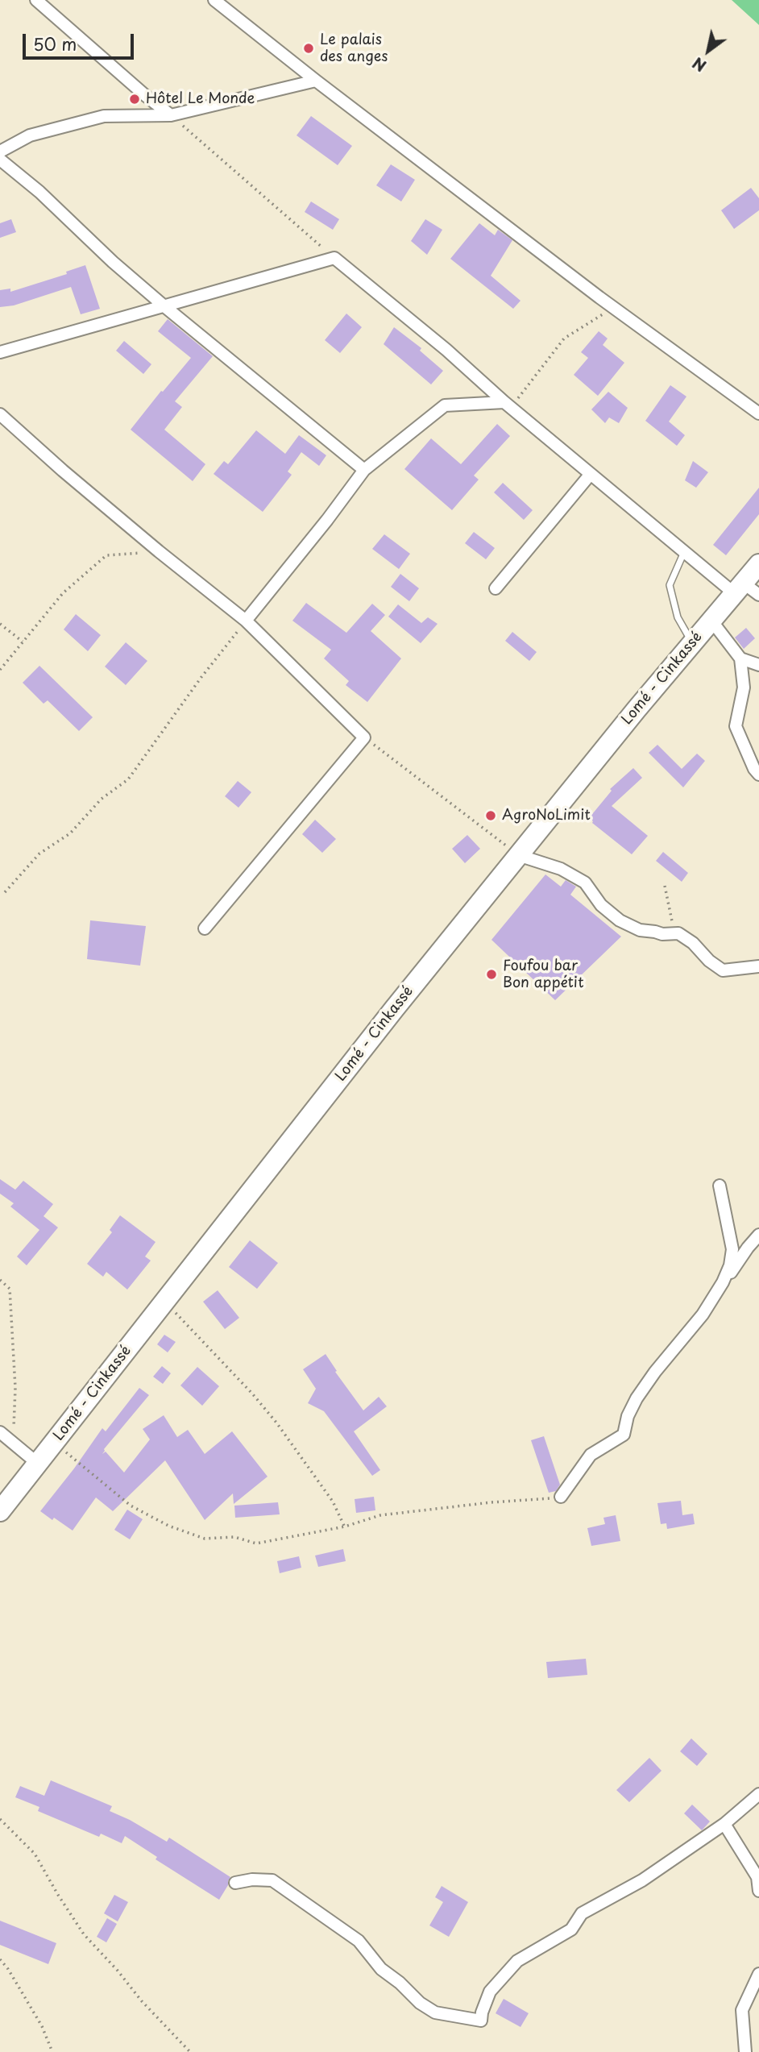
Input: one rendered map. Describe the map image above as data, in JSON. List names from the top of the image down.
{
  "streets": {
    "highway": ["Lomé - Cinkassé"]
  },
  "places": [
    "Le palais des anges",
    "Hôtel Le Monde",
    "AgroNoLimit",
    "Foufou bar Bon appétit"
  ],
  "scale_bar": "50 m",
  "north": "bottom left"
}
